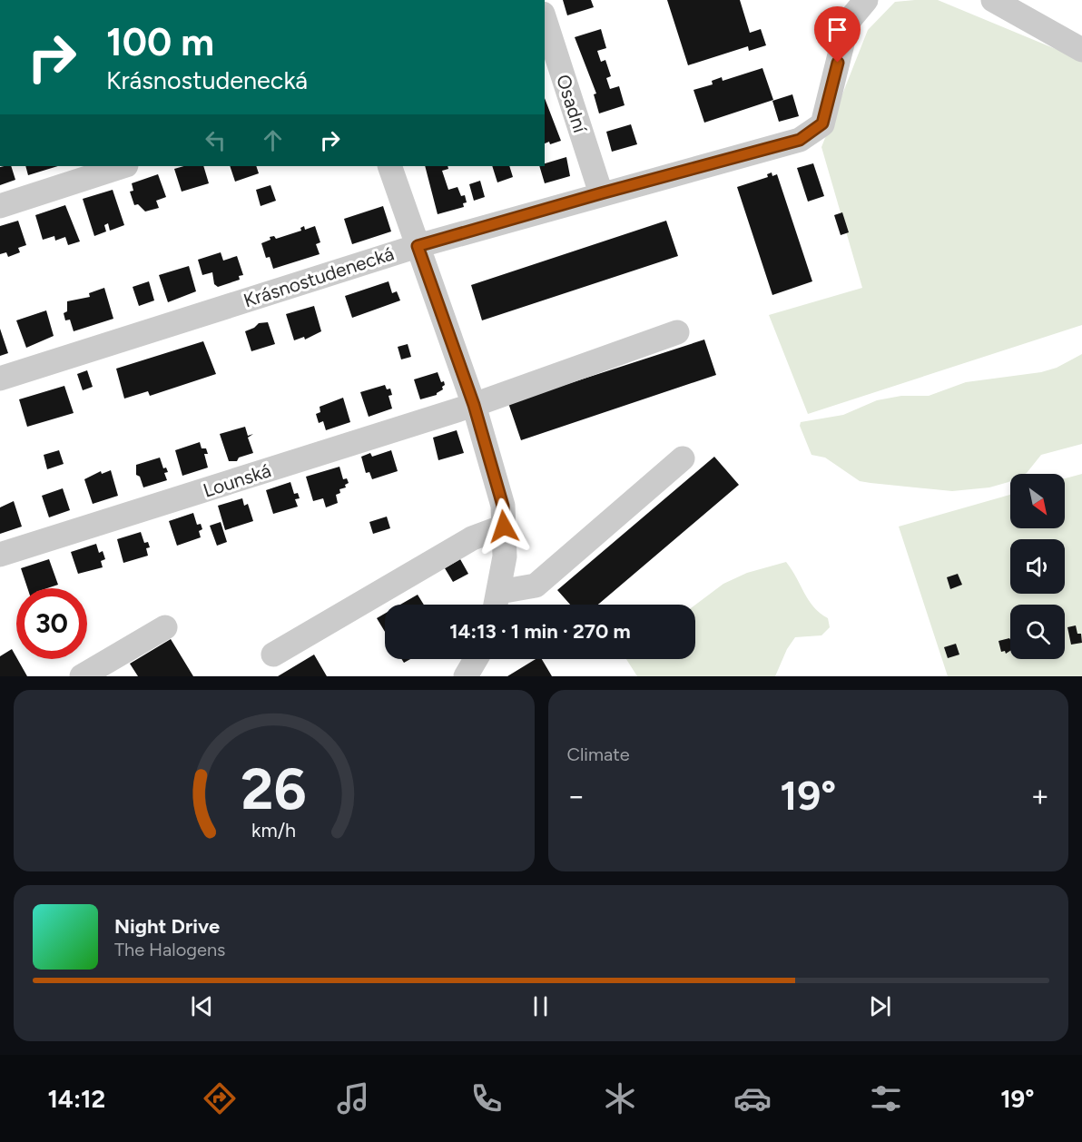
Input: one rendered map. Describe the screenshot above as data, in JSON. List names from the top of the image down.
{
  "streets": {
    "street": ["Osadní", "Krásnostudenecká", "Lounská"]
  },
  "crossings": [
    ["Osadní", "Krásnostudenecká"]
  ],
  "north": "bottom right",
  "page": {
    "turn": ["100 m", "Krásnostudenecká"],
    "limit": "30",
    "trip": "14:13 · 1 min · 270 m",
    "tile": "Climate",
    "heat": ["−", "19°", "+"],
    "song": ["Night Drive", "The Halogens"],
    "tabs": ["14:12", "19°"],
    "gauge": ["26", "km/h"]
  }
}
